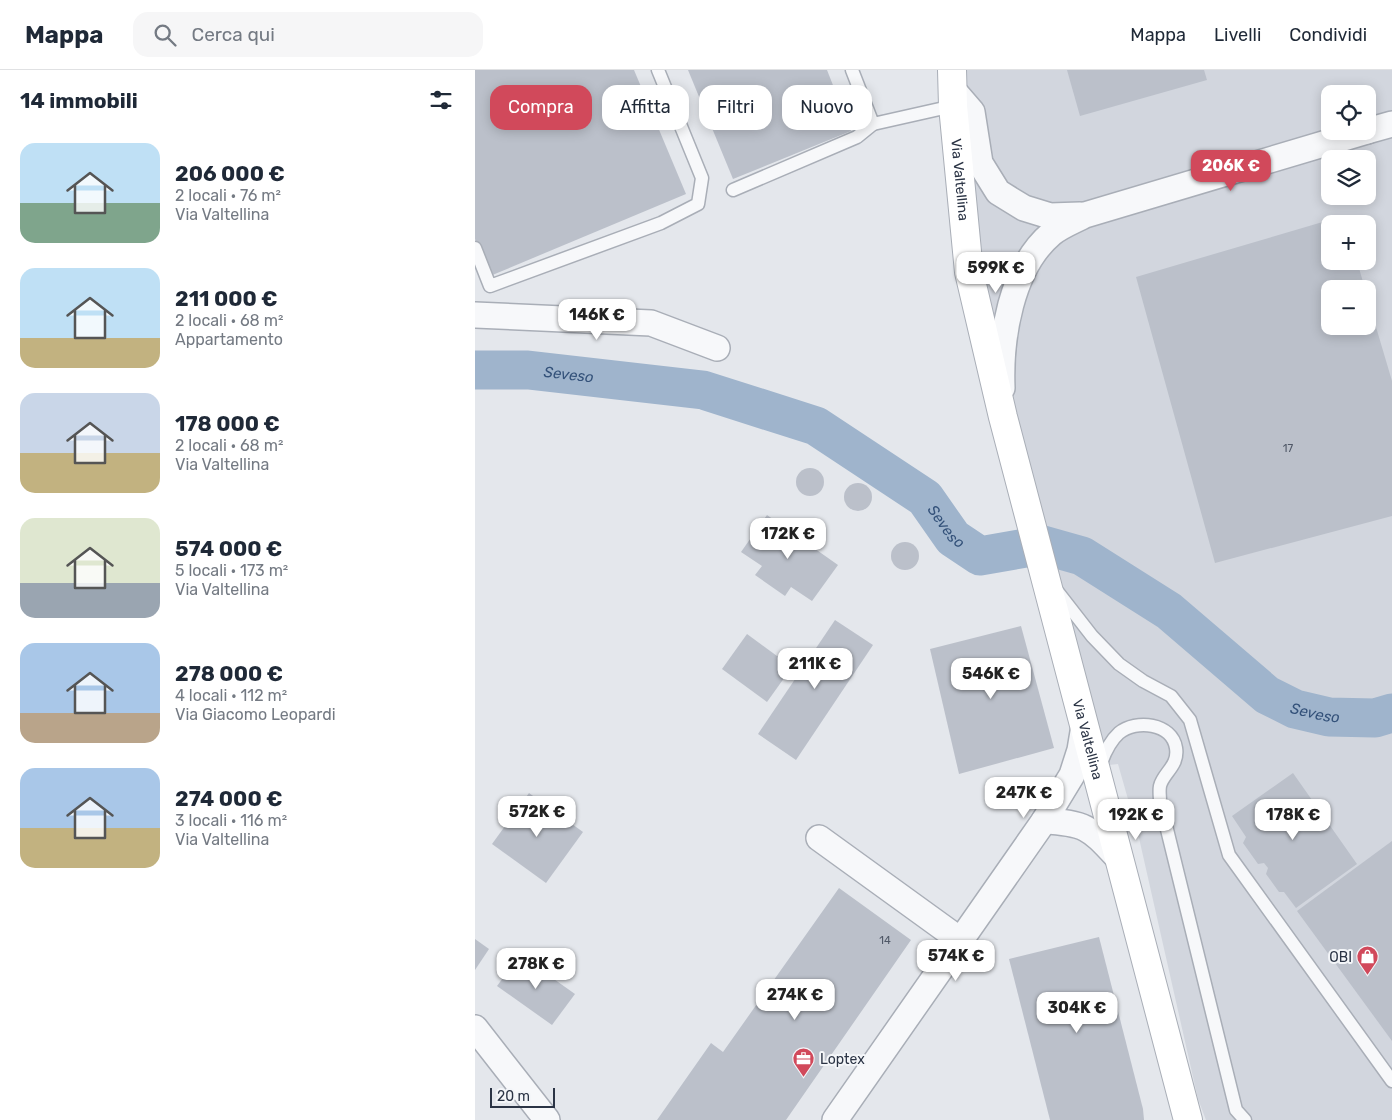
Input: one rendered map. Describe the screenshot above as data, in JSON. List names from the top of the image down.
{
  "streets": {
    "street": ["Via Valtellina"]
  },
  "water": ["Seveso"],
  "places": {
    "shop": ["OBI"],
    "office": ["Loptex"]
  },
  "house_numbers": ["17", "14"],
  "scale_bar": "20 m",
  "page": {
    "header": "Mappa",
    "search": "Cerca qui",
    "nav": ["Mappa", "Livelli", "Condividi"],
    "heading": "14 immobili",
    "map_buttons": ["+", "−"],
    "chip": [
      "Compra",
      "Affitta",
      "Filtri",
      "Nuovo"
    ],
    "list": [
      {
        "name": "206 000 €",
        "note": "2 locali · 76 m² · Via Valtellina"
      },
      {
        "name": "211 000 €",
        "note": "2 locali · 68 m² · Appartamento"
      },
      {
        "name": "178 000 €",
        "note": "2 locali · 68 m² · Via Valtellina"
      },
      {
        "name": "574 000 €",
        "note": "5 locali · 173 m² · Via Valtellina"
      },
      {
        "name": "278 000 €",
        "note": "4 locali · 112 m² · Via Giacomo Leopardi"
      },
      {
        "name": "274 000 €",
        "note": "3 locali · 116 m² · Via Valtellina"
      }
    ],
    "price": [
      "206K €",
      "599K €",
      "146K €",
      "172K €",
      "211K €",
      "546K €",
      "247K €",
      "572K €",
      "192K €",
      "178K €",
      "574K €",
      "278K €",
      "274K €",
      "304K €"
    ],
    "scale": "20 m"
  }
}
